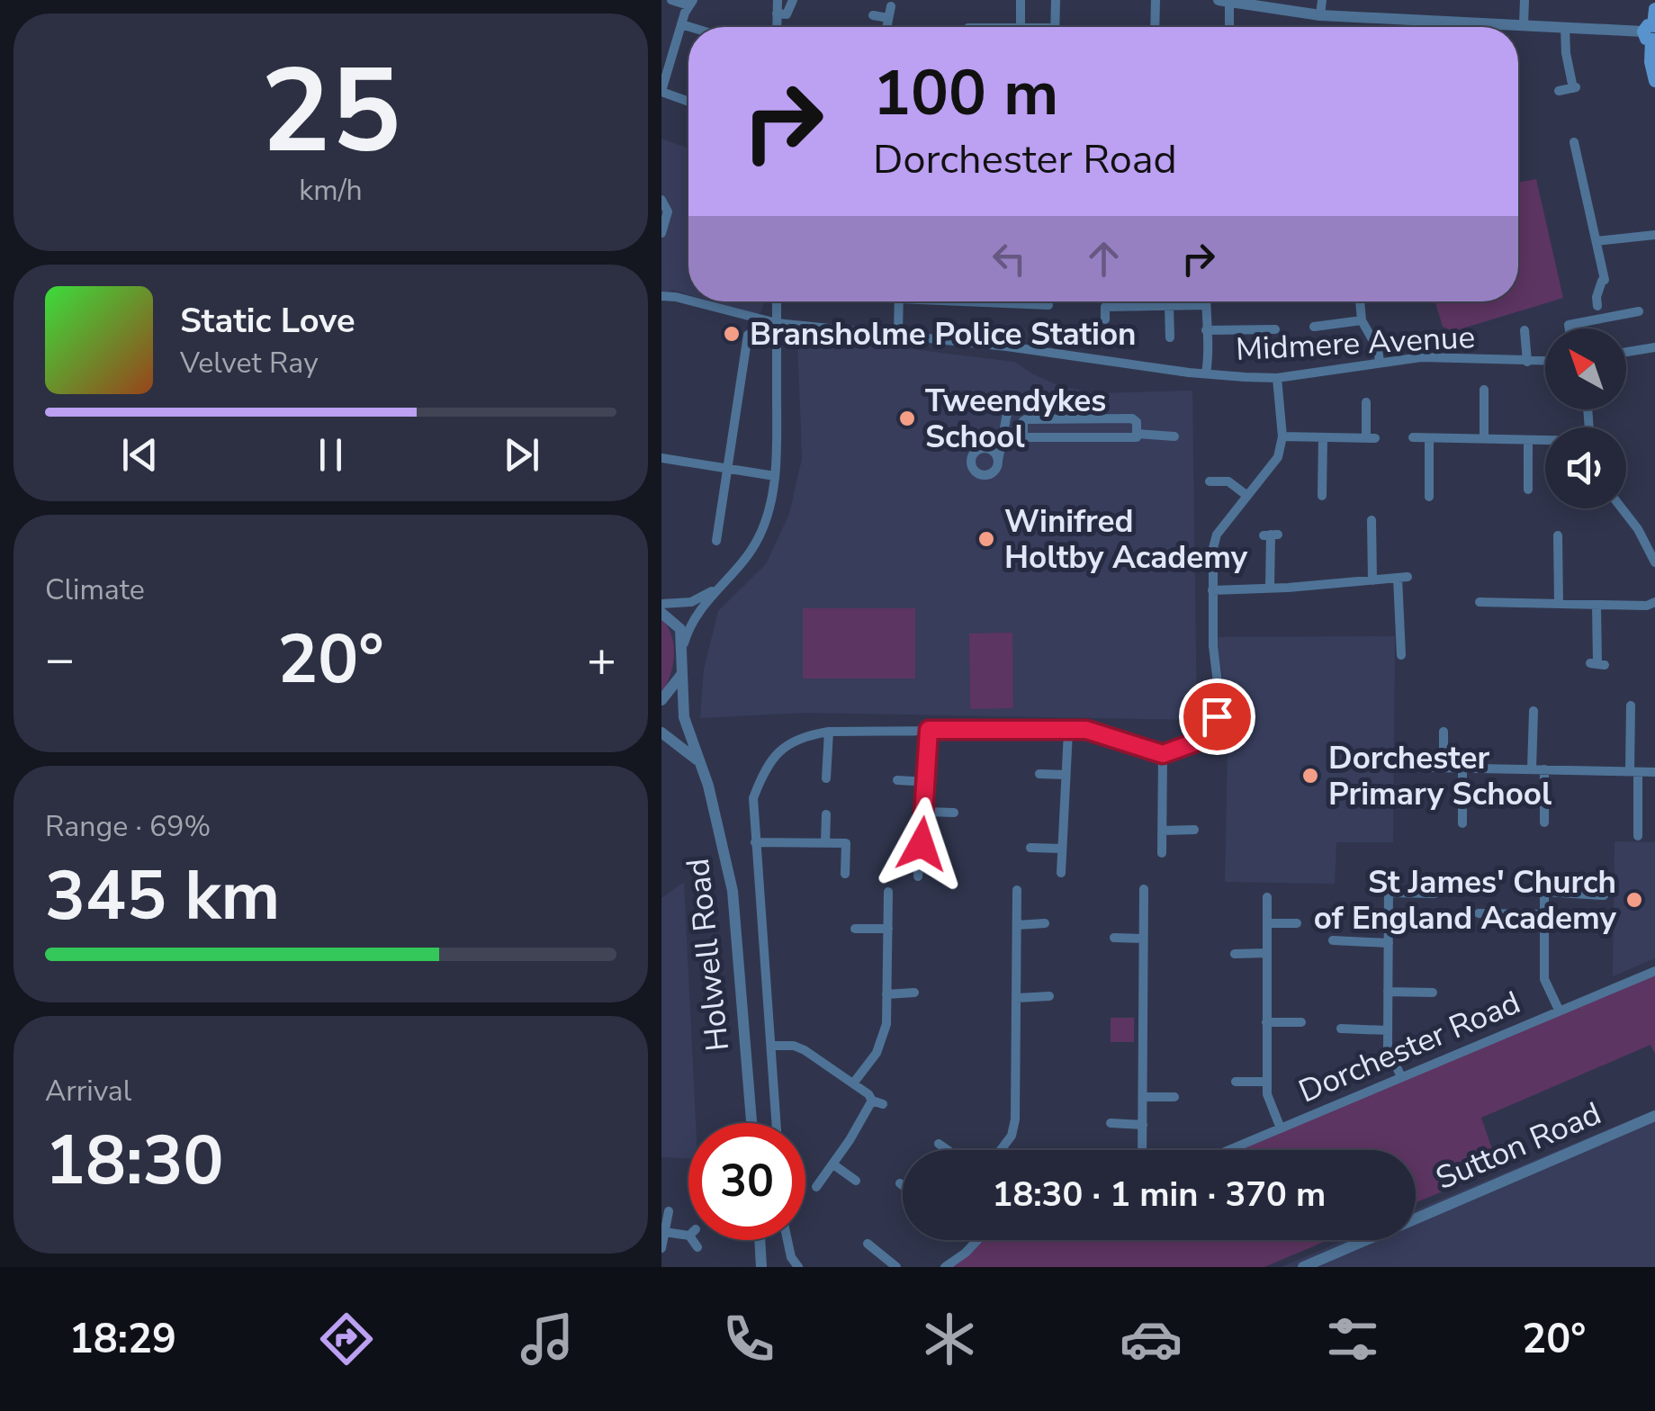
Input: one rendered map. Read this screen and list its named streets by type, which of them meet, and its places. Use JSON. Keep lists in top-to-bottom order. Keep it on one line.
{"streets":{"street":["Midmere Avenue","Holwell Road","Dorchester Road","Sutton Road"]},"places":["Bransholme Police Station","Tweendykes School","Winifred Holtby Academy","Dorchester Primary School","St James' Church of England Academy"],"north":"top left","page":{"tile":[["25","km/h"],"Climate",["Range · 69%","345 km"],["Arrival","18:30"]],"turn":["100 m","Dorchester Road"],"song":["Static Love","Velvet Ray"],"heat":["−","20°","+"],"limit":"30","trip":"18:30 · 1 min · 370 m","tabs":["18:29","20°"]}}
